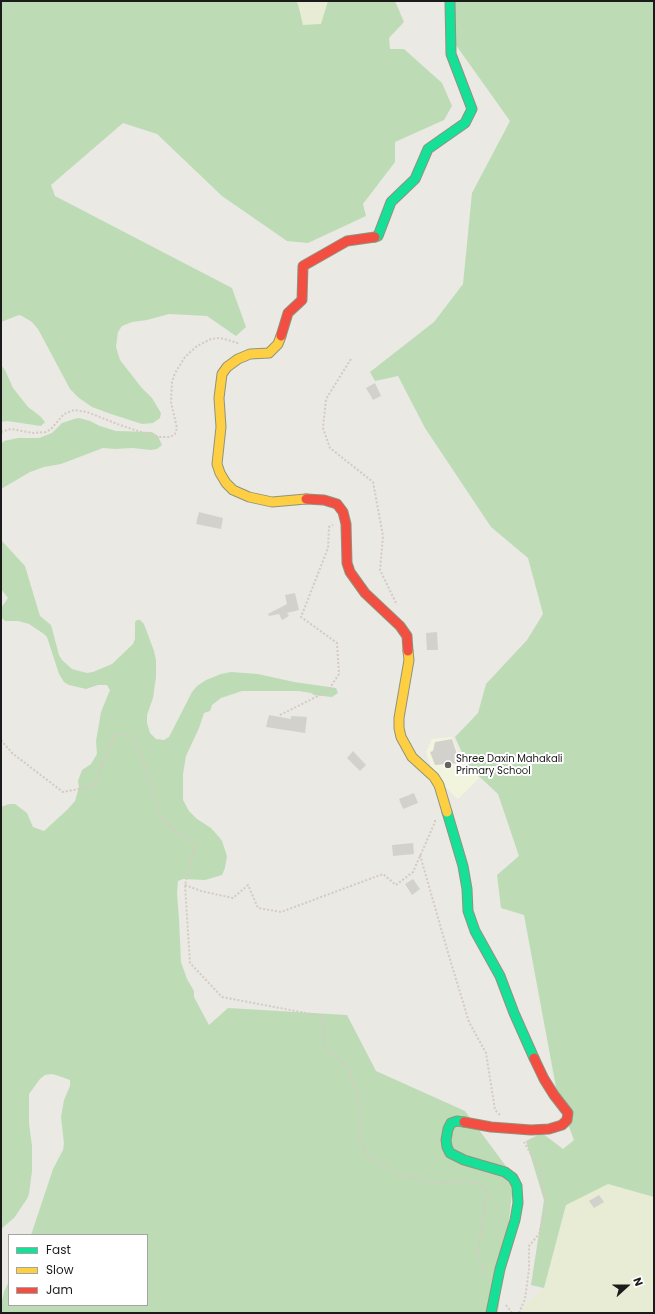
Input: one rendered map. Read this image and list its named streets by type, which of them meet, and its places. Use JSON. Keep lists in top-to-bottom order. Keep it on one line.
{"places":["Shree Daxin Mahakali Primary School"],"legend":["Fast","Slow","Jam"],"north":"right"}
